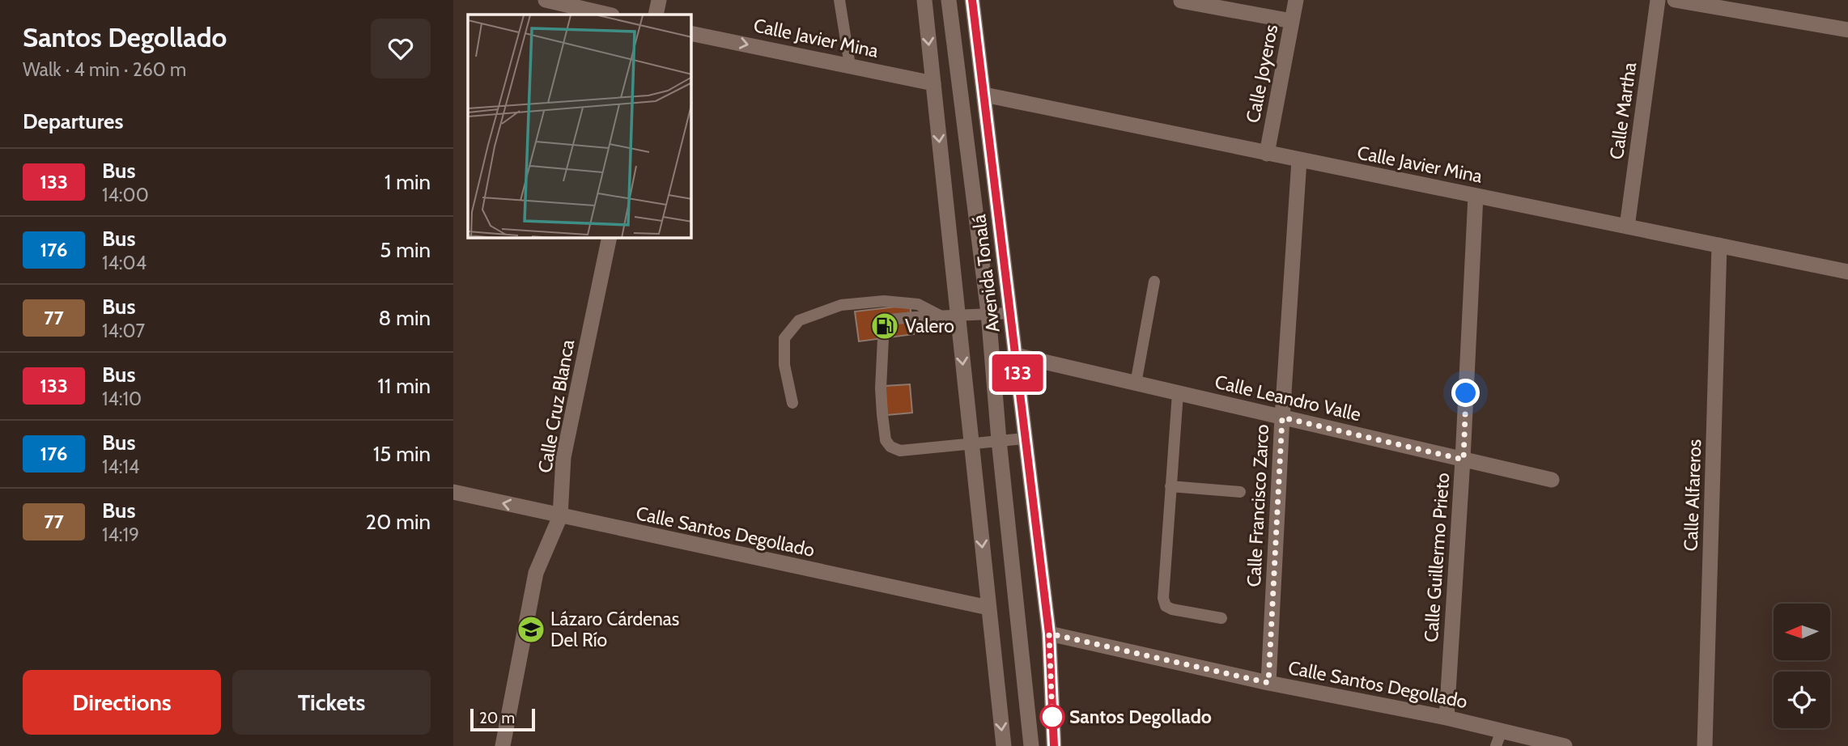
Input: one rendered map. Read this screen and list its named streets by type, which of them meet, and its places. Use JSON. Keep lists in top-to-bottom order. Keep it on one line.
{"streets":{"street":["Calle Javier Mina","Calle Joyeros","Calle Martha","Avenida Tonalá","Calle Leandro Valle","Calle Cruz Blanca","Calle Alfareros","Calle Francisco Zarco","Calle Santos Degollado","Calle Guillermo Prieto"]},"crossings":[["Calle Javier Mina","Calle Joyeros"],["Calle Javier Mina","Calle Martha"],["Calle Javier Mina","Avenida Tonalá"],["Calle Javier Mina","Calle Alfareros"],["Calle Javier Mina","Calle Francisco Zarco"],["Calle Javier Mina","Calle Guillermo Prieto"],["Avenida Tonalá","Calle Leandro Valle"],["Avenida Tonalá","Calle Santos Degollado"],["Calle Leandro Valle","Calle Francisco Zarco"],["Calle Leandro Valle","Calle Guillermo Prieto"],["Calle Cruz Blanca","Calle Santos Degollado"],["Calle Francisco Zarco","Calle Santos Degollado"],["Calle Santos Degollado","Calle Guillermo Prieto"]],"places":{"fuel station":["Valero"],"school or university":["Lázaro Cárdenas Del Río"],"other":["Santos Degollado"]},"lines":["bus line 133"],"scale_bar":"20 m","north":"left","page":{"heading":[["Santos Degollado","Walk · 4 min · 260 m"],"Departures"],"on_map":"133","list":[{"mark":"133","name":"Bus","note":"14:00","value":"1 min"},{"mark":"176","name":"Bus","note":"14:04","value":"5 min"},{"mark":"77","name":"Bus","note":"14:07","value":"8 min"},{"mark":"133","name":"Bus","note":"14:10","value":"11 min"},{"mark":"176","name":"Bus","note":"14:14","value":"15 min"},{"mark":"77","name":"Bus","note":"14:19","value":"20 min"}],"buttons":["Directions","Tickets"],"scale":"20 m"}}
